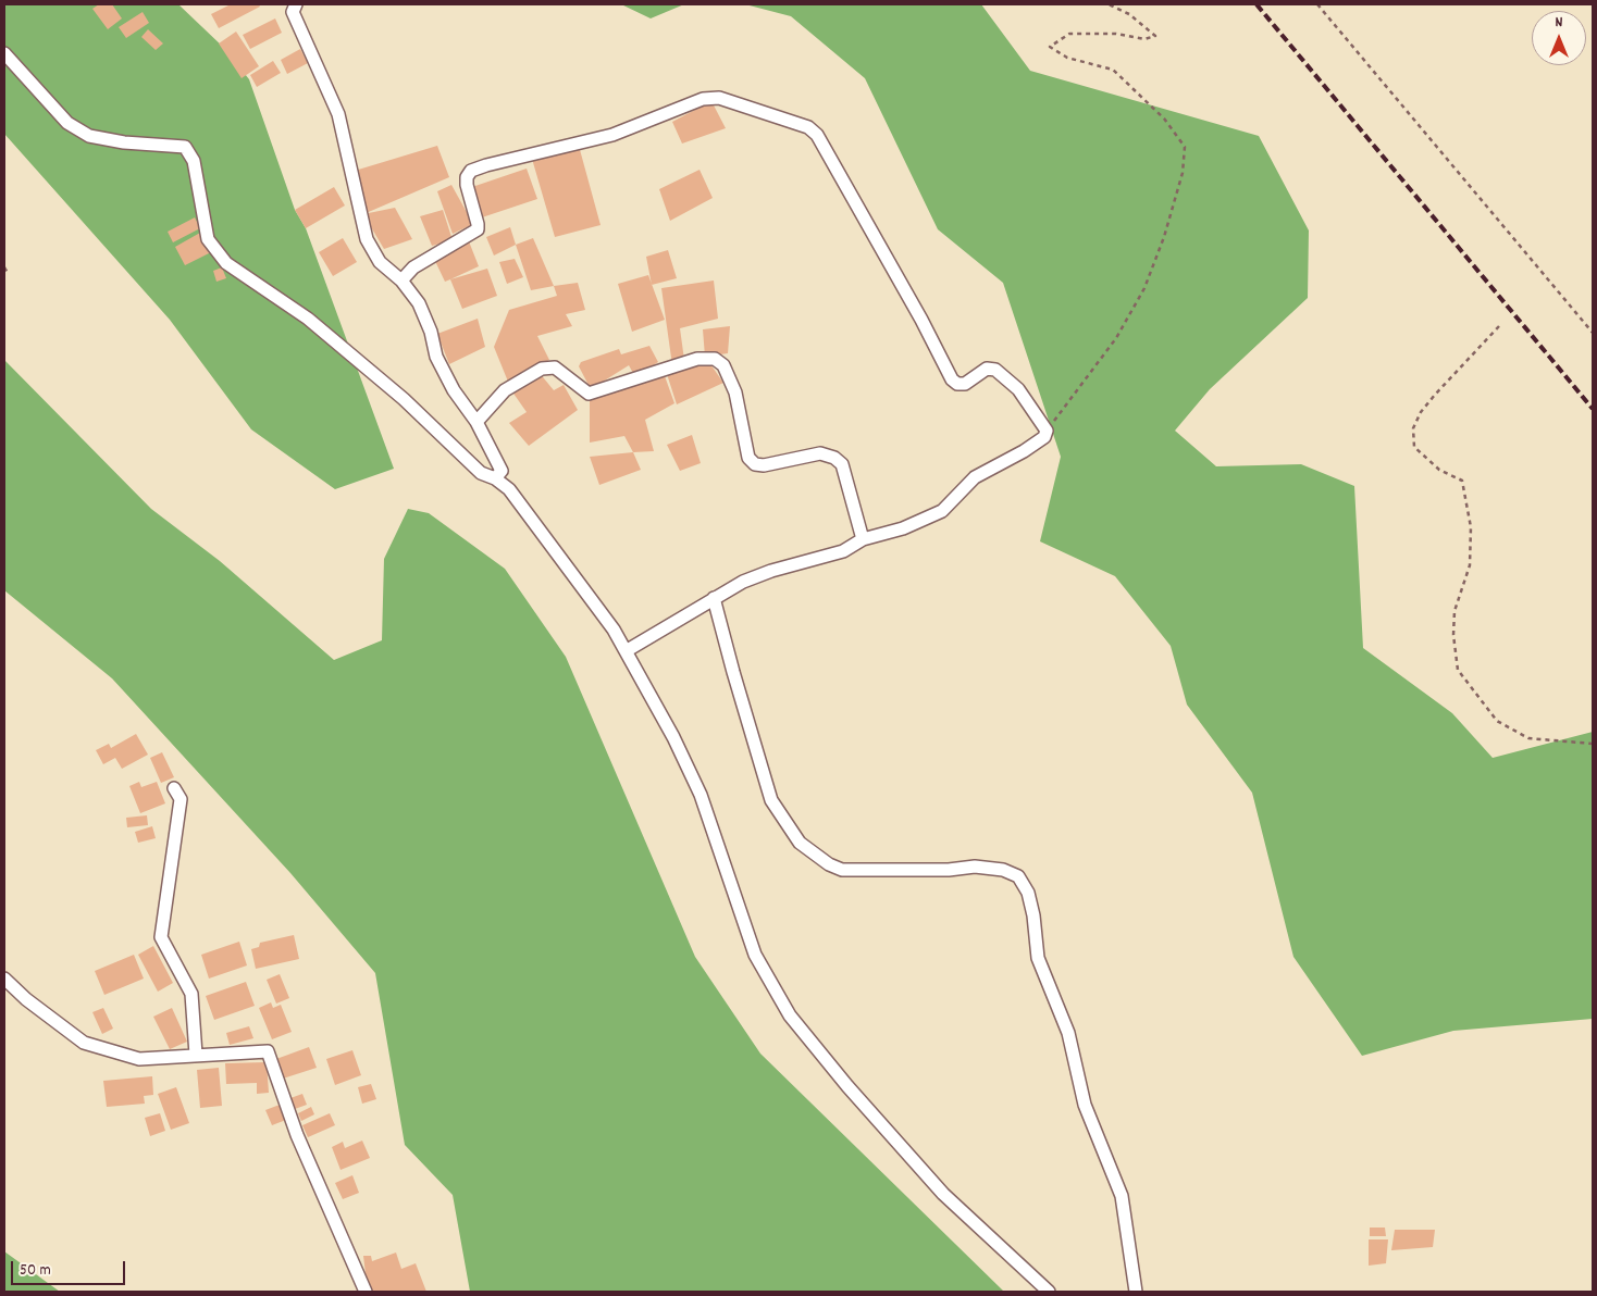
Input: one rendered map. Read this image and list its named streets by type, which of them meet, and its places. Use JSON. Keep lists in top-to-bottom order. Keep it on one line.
{"scale_bar":"50 m","north":"top"}
